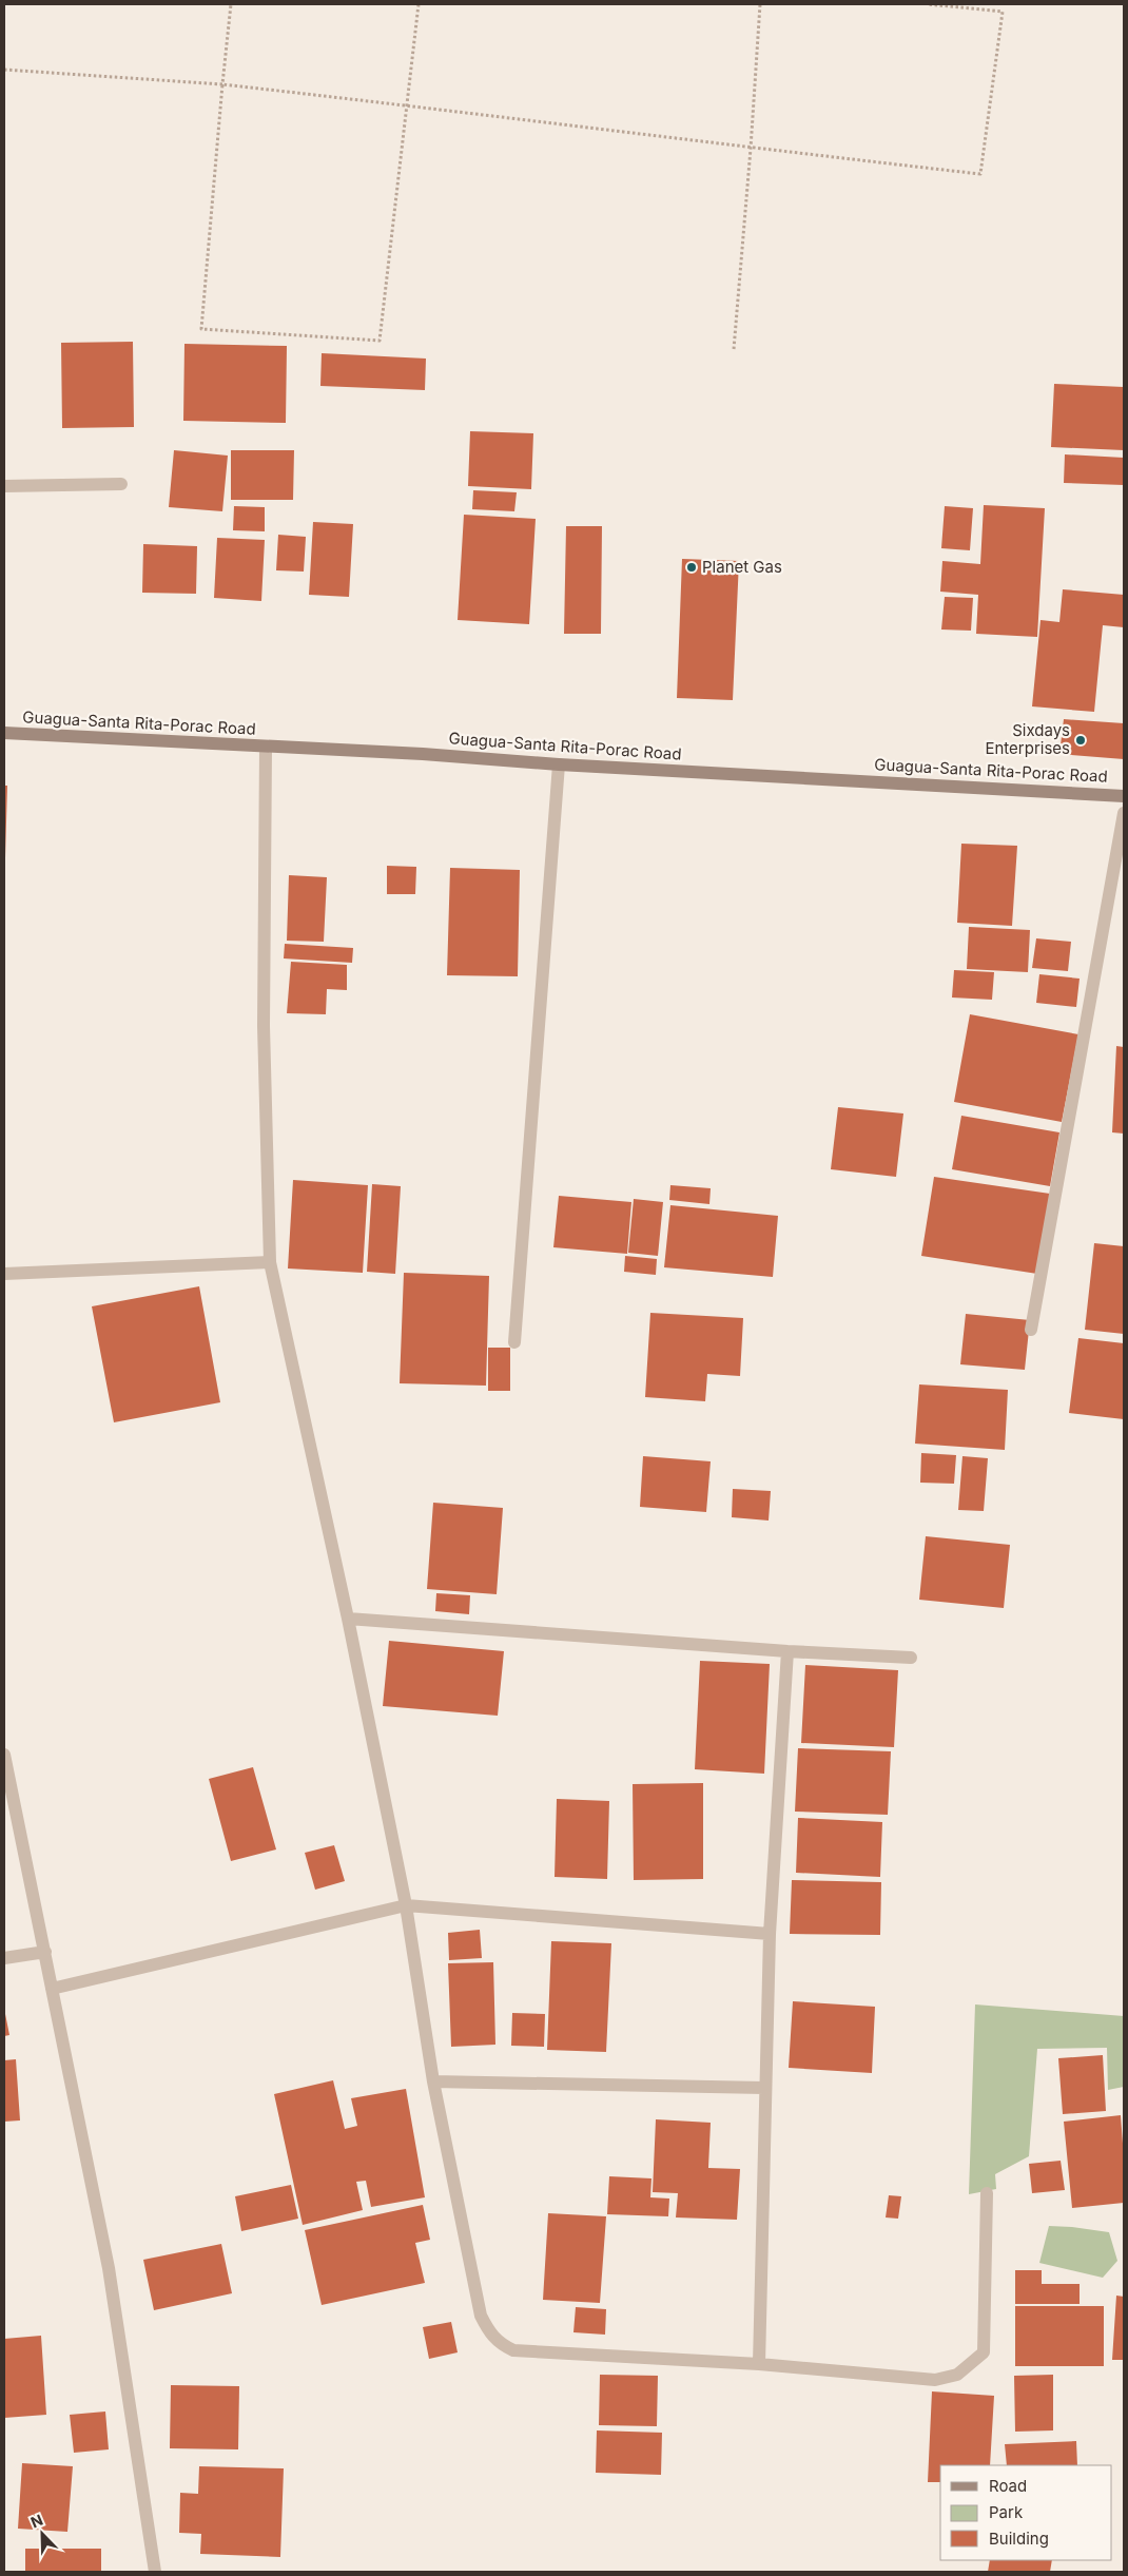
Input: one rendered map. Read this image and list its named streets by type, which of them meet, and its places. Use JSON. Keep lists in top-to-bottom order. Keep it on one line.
{"streets":{"main road":["Guagua-Santa Rita-Porac Road"]},"places":["Planet Gas","Sixdays Enterprises"],"legend":["Road","Park","Building"],"north":"top left"}
